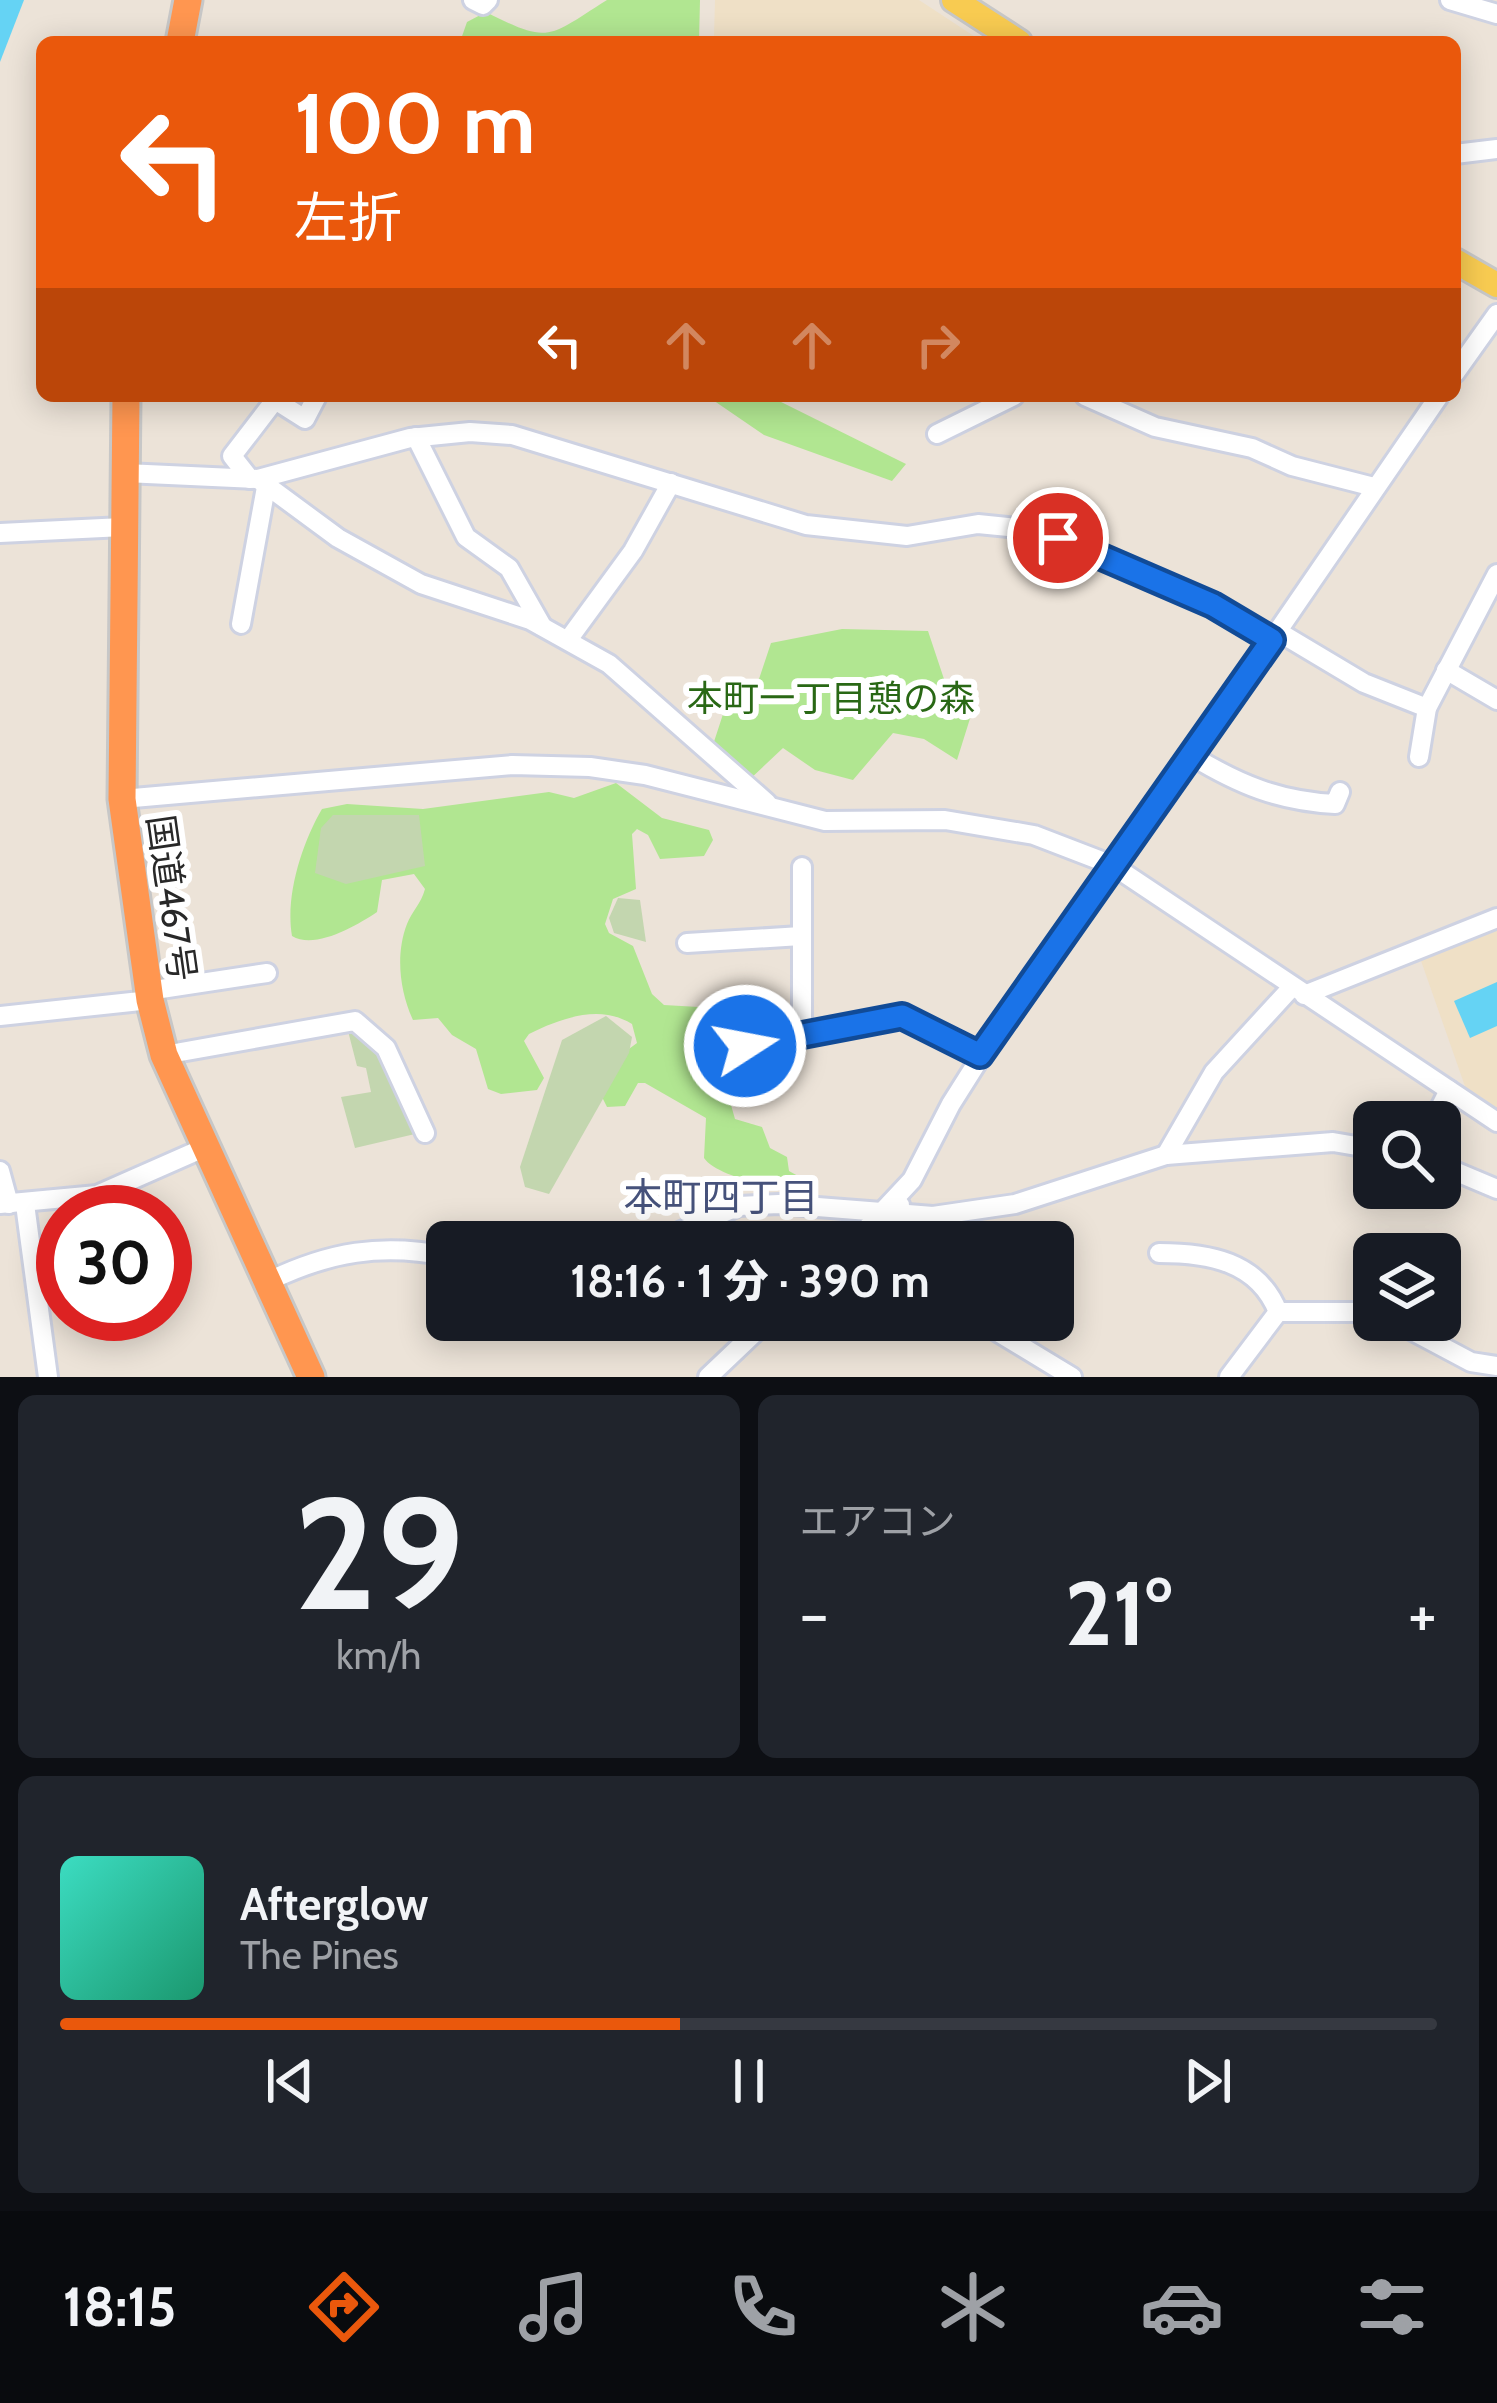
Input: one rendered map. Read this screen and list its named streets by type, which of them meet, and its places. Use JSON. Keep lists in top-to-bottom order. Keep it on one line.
{"streets":{"highway":["国道467号"]},"districts":["本町四丁目"],"parks":["本町一丁目憩の森"],"page":{"turn":["100 m","左折"],"limit":"30","trip":"18:16 · 1 分 · 390 m","tile":[["29","km/h"],"エアコン"],"heat":["−","21°","+"],"song":["Afterglow","The Pines"],"tabs":"18:15"}}
